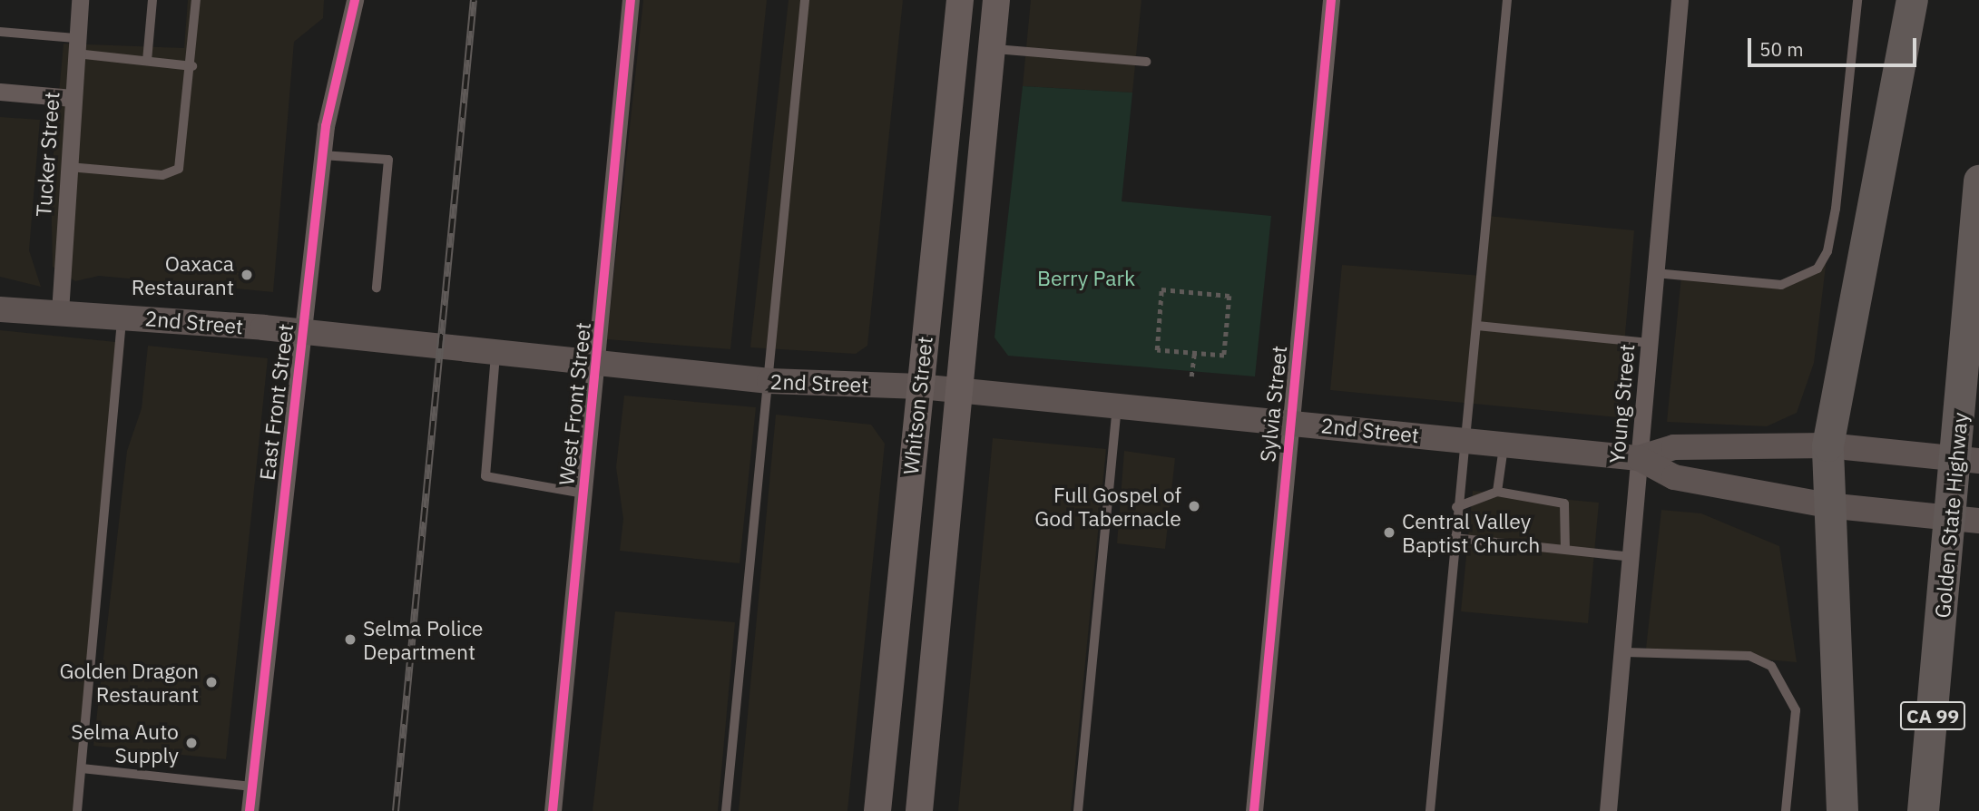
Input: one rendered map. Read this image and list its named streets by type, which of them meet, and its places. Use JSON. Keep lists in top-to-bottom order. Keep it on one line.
{"streets":{"highway":["Golden State Highway","CA 99"],"main road":["2nd Street","Whitson Street"],"street":["Tucker Street","East Front Street","West Front Street","Sylvia Street","Young Street"]},"crossings":[["Tucker Street","2nd Street"],["2nd Street","East Front Street"],["2nd Street","West Front Street"],["2nd Street","Sylvia Street"],["2nd Street","Young Street"],["2nd Street","Whitson Street"]],"parks":["Berry Park"],"places":["Oaxaca Restaurant","Full Gospel of God Tabernacle","Central Valley Baptist Church","Selma Police Department","Golden Dragon Restaurant","Selma Auto Supply"],"scale_bar":"50 m"}
